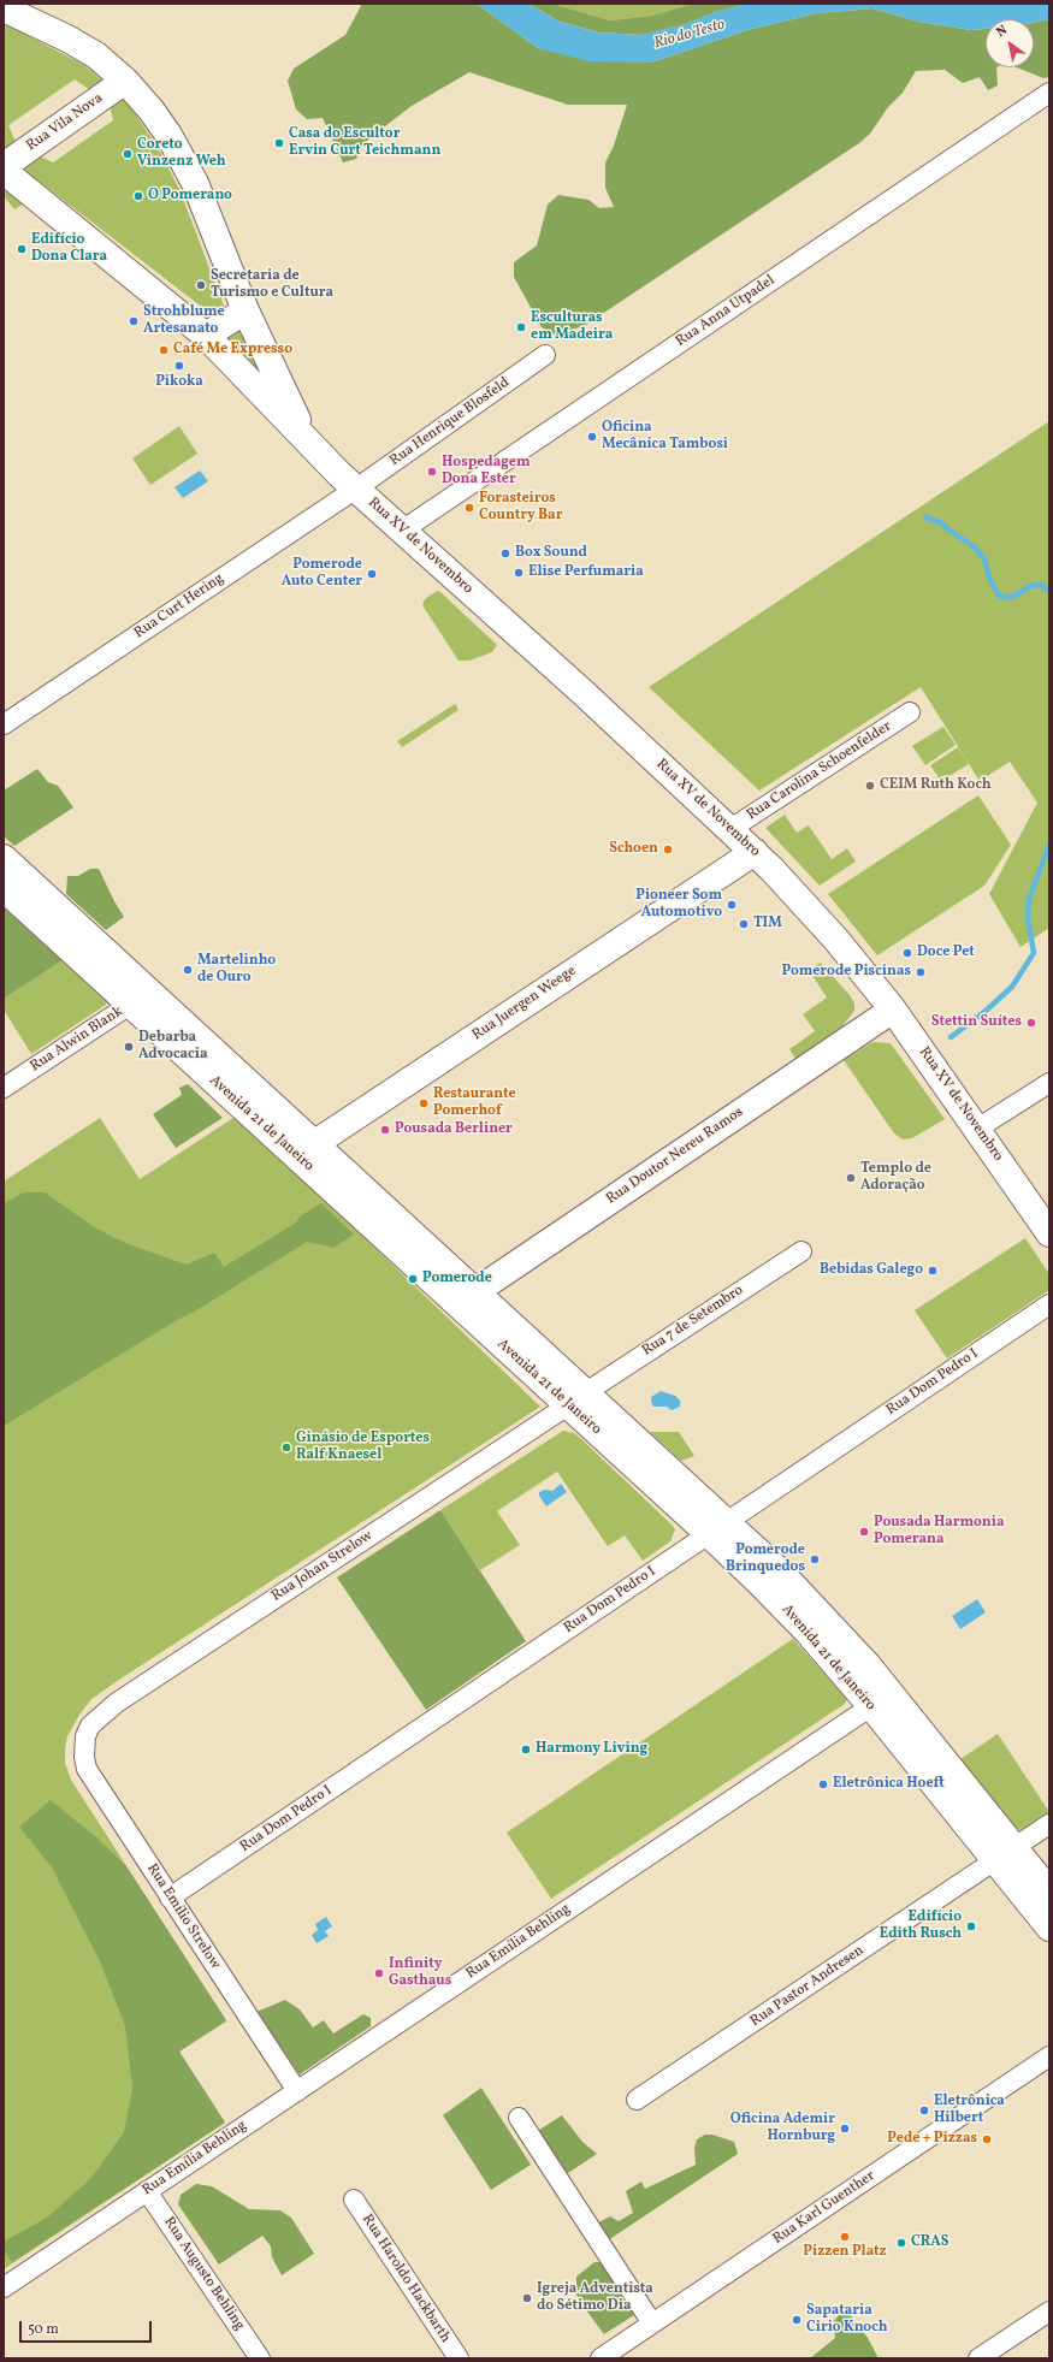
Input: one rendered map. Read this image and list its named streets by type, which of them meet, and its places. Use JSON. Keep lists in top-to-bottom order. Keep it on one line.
{"streets":{"main road":["Rua Vila Nova","Rua XV de Novembro","Rua Juergen Weege","Avenida 21 de Janeiro","Rua Doutor Nereu Ramos"],"street":["Rua Anna Utpadel","Rua Henrique Blosfeld","Rua Curt Hering","Rua Carolina Schoenfelder","Rua Alwin Blank","Rua 7 de Setembro","Rua Dom Pedro I","Rua Johan Strelow","Rua Emílio Strelow","Rua Emília Behling","Rua Pastor Andresen","Rua Karl Guenther","Rua Augusto Behling","Rua Haroldo Hackbarth"]},"crossings":[["Rua Vila Nova","Rua XV de Novembro"],["Rua Anna Utpadel","Rua XV de Novembro"],["Rua Henrique Blosfeld","Rua XV de Novembro"],["Rua Henrique Blosfeld","Rua Curt Hering"],["Rua XV de Novembro","Rua Curt Hering"],["Rua XV de Novembro","Rua Carolina Schoenfelder"],["Rua XV de Novembro","Rua Juergen Weege"],["Rua XV de Novembro","Rua Doutor Nereu Ramos"],["Rua Juergen Weege","Avenida 21 de Janeiro"],["Rua Alwin Blank","Avenida 21 de Janeiro"],["Avenida 21 de Janeiro","Rua Doutor Nereu Ramos"],["Avenida 21 de Janeiro","Rua 7 de Setembro"],["Avenida 21 de Janeiro","Rua Dom Pedro I"],["Avenida 21 de Janeiro","Rua Johan Strelow"],["Avenida 21 de Janeiro","Rua Emília Behling"],["Avenida 21 de Janeiro","Rua Pastor Andresen"],["Rua 7 de Setembro","Rua Johan Strelow"],["Rua Dom Pedro I","Rua Emílio Strelow"],["Rua Johan Strelow","Rua Emílio Strelow"],["Rua Emílio Strelow","Rua Emília Behling"],["Rua Emília Behling","Rua Augusto Behling"]],"water":["Rio do Testo"],"places":["Casa do Escultor Ervin Curt Teichmann","Coreto Vinzenz Weh","O Pomerano","Edifício Dona Clara","Secretaria de Turismo e Cultura","Strohblume Artesanato","Esculturas em Madeira","Café Me Expresso","Pikoka","Oficina Mecânica Tambosi","Hospedagem Dona Ester","Forasteiros Country Bar","Box Sound","Elise Perfumaria","Pomerode Auto Center","CEIM Ruth Koch","Schoen","Pioneer Som Automotivo","TIM","Doce Pet","Martelinho de Ouro","Pomerode Piscinas","Stettin Suítes","Debarba Advocacia","Restaurante Pomerhof","Pousada Berliner","Templo de Adoração","Bebidas Galego","Pomerode","Ginásio de Esportes Ralf Knaesel","Pousada Harmonia Pomerana","Pomerode Brinquedos","Harmony Living","Eletrônica Hoeft","Edifício Edith Rusch","Infinity Gasthaus","Eletrônica Hilbert","Oficina Ademir Hornburg","Pede + Pizzas","Pizzen Platz","CRAS","Igreja Adventista do Sétimo Dia","Sapataria Cirio Knoch"],"scale_bar":"50 m","north":"top left"}
